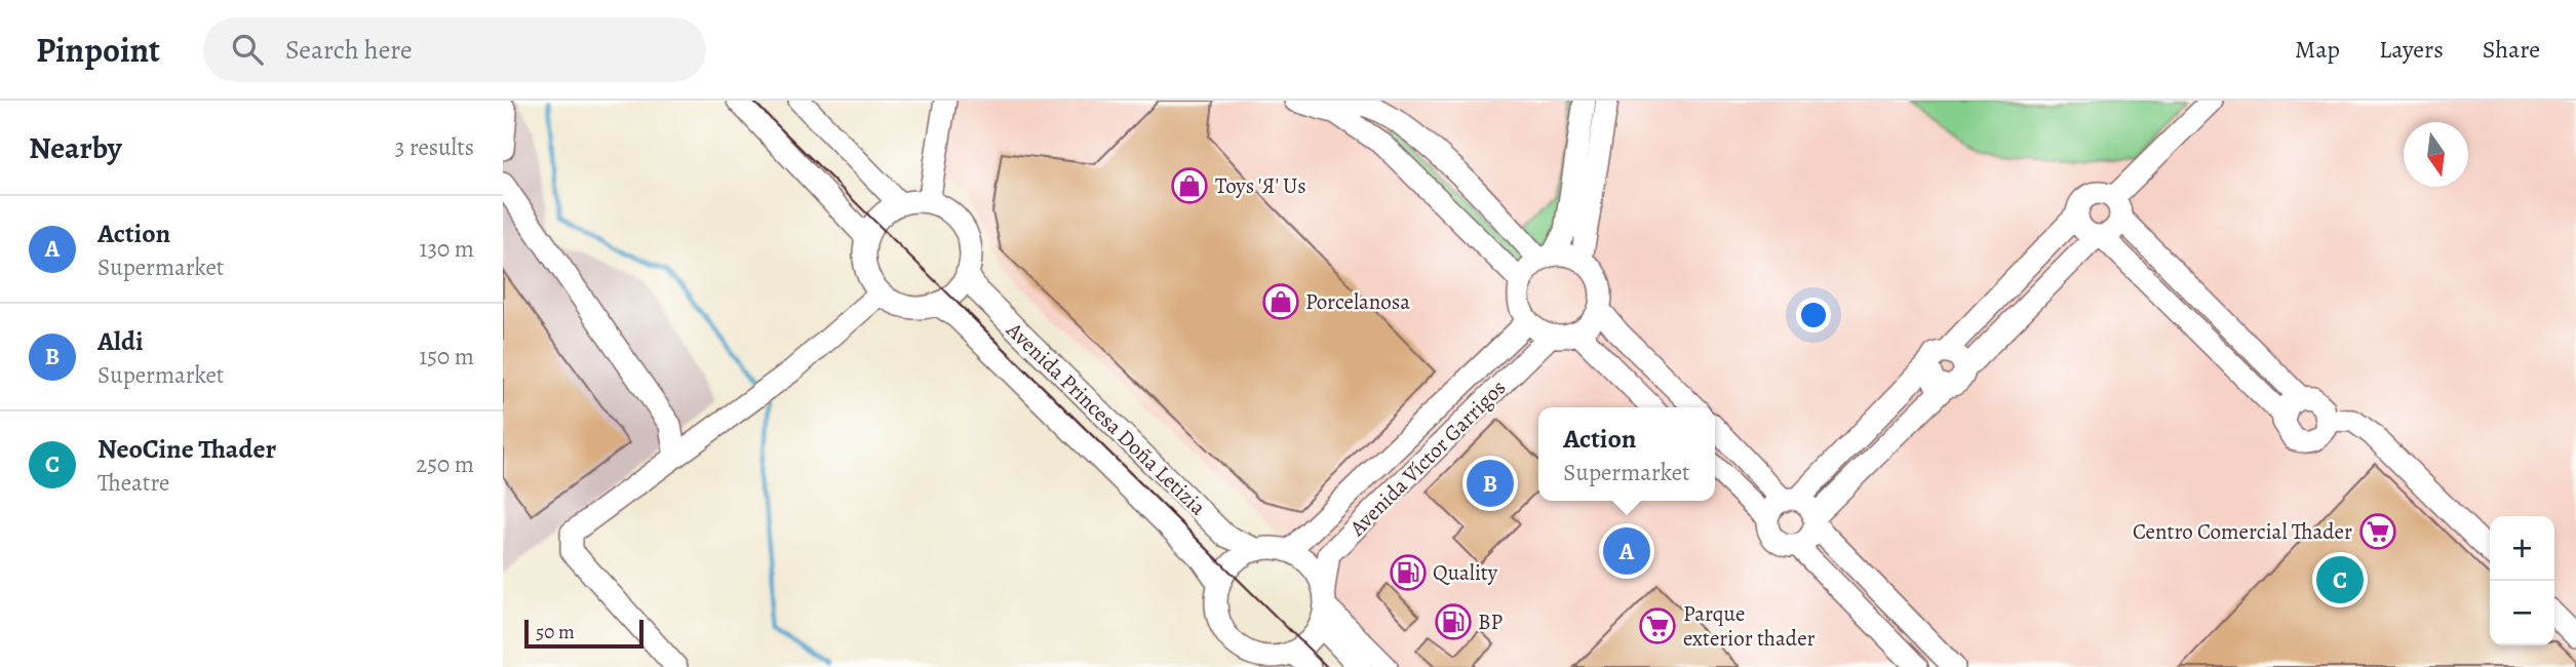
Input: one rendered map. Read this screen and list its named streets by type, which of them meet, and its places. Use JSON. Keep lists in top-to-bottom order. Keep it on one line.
{"streets":{"street":["Avenida Princesa Doña Letizia","Avenida Víctor Garrigos"]},"crossings":[["Avenida Princesa Doña Letizia","Avenida Víctor Garrigos"]],"places":{"shop":["Toys 'Я' Us","Porcelanosa"],"supermarket":["Centro Comercial Thader","Parque exterior thader"],"fuel station":["Quality","BP"]},"scale_bar":"50 m","north":"bottom","page":{"header":"Pinpoint","search":"Search here","nav":["Map","Layers","Share"],"heading":["Nearby","3 results"],"list":[{"mark":"A","name":"Action","note":"Supermarket","value":"130 m"},{"mark":"B","name":"Aldi","note":"Supermarket","value":"150 m"},{"mark":"C","name":"NeoCine Thader","note":"Theatre","value":"250 m"}],"popup":["Action","Supermarket"],"pins":["B","A","C"],"map_buttons":["+","−"],"scale":"50 m"}}
